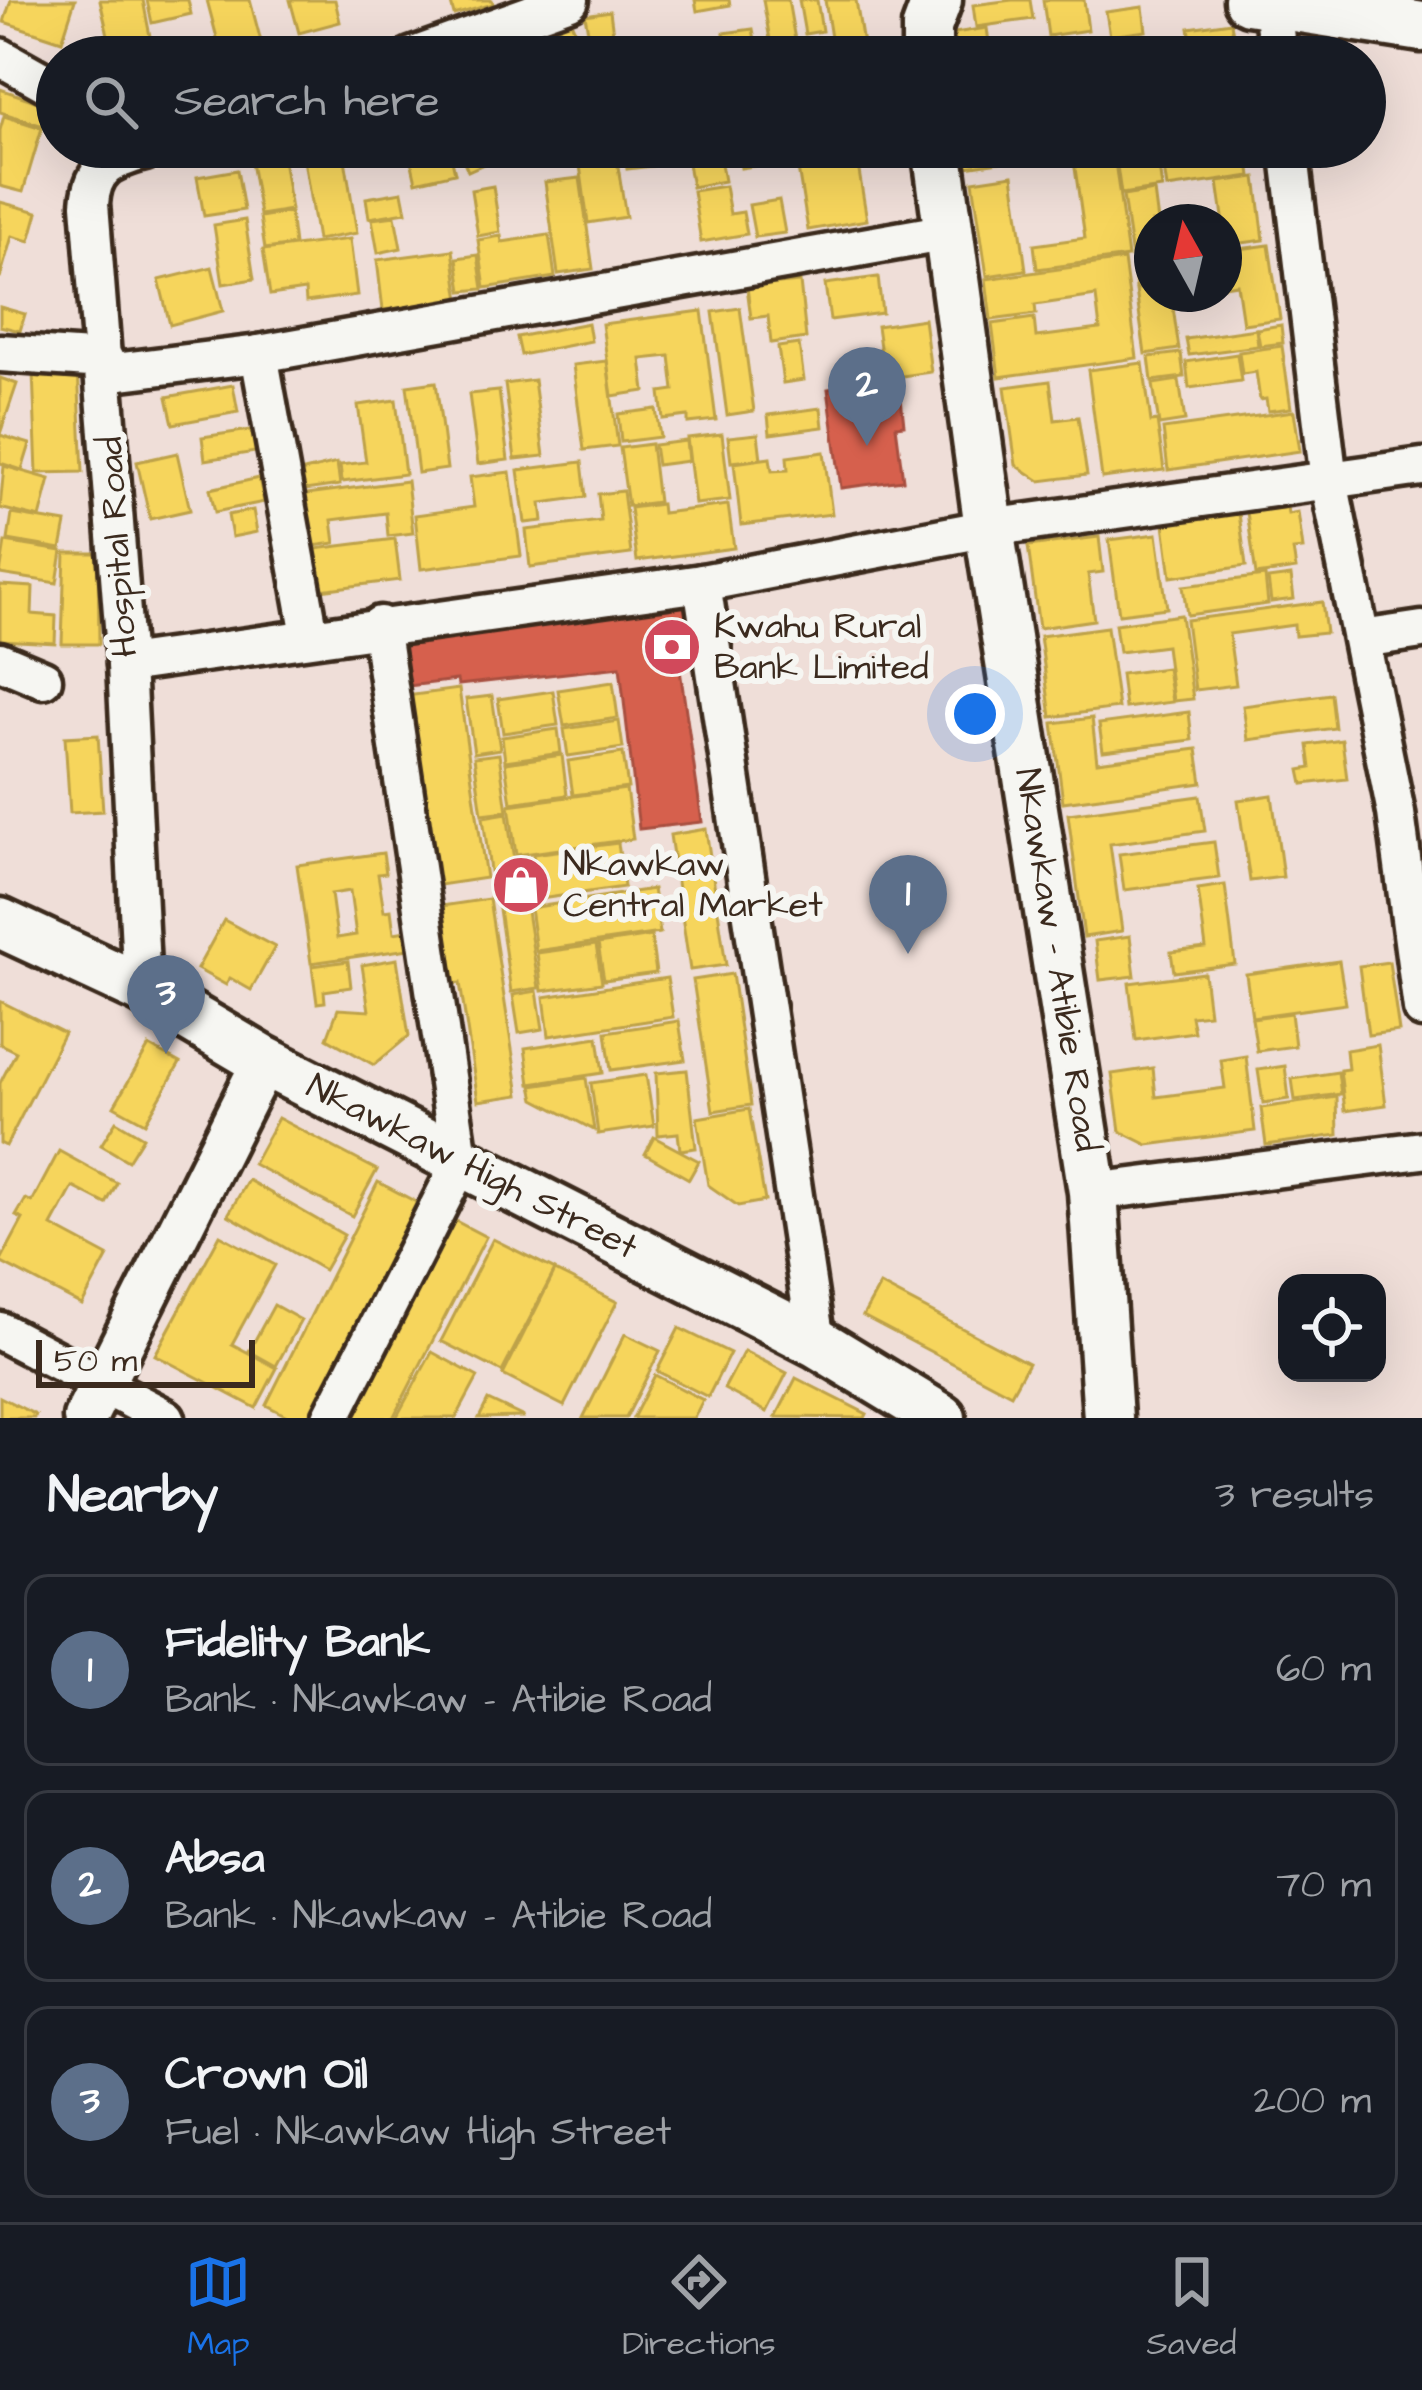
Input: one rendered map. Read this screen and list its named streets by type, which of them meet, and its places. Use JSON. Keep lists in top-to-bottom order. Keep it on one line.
{"streets":{"main road":["Nkawkaw - Atibie Road","Nkawkaw High Street"],"street":["Hospital Road"]},"crossings":[["Hospital Road","Nkawkaw High Street"]],"places":{"bank":["Kwahu Rural Bank Limited"],"shop":["Nkawkaw Central Market"]},"scale_bar":"50 m","north":"top","page":{"search":"Search here","pins":["2","1","3"],"scale":"50 m","heading":["Nearby","3 results"],"list":[{"mark":"1","name":"Fidelity Bank","note":"Bank · Nkawkaw - Atibie Road","value":"60 m"},{"mark":"2","name":"Absa","note":"Bank · Nkawkaw - Atibie Road","value":"70 m"},{"mark":"3","name":"Crown Oil","note":"Fuel · Nkawkaw High Street","value":"200 m"}],"nav":["Map","Directions","Saved"]}}
